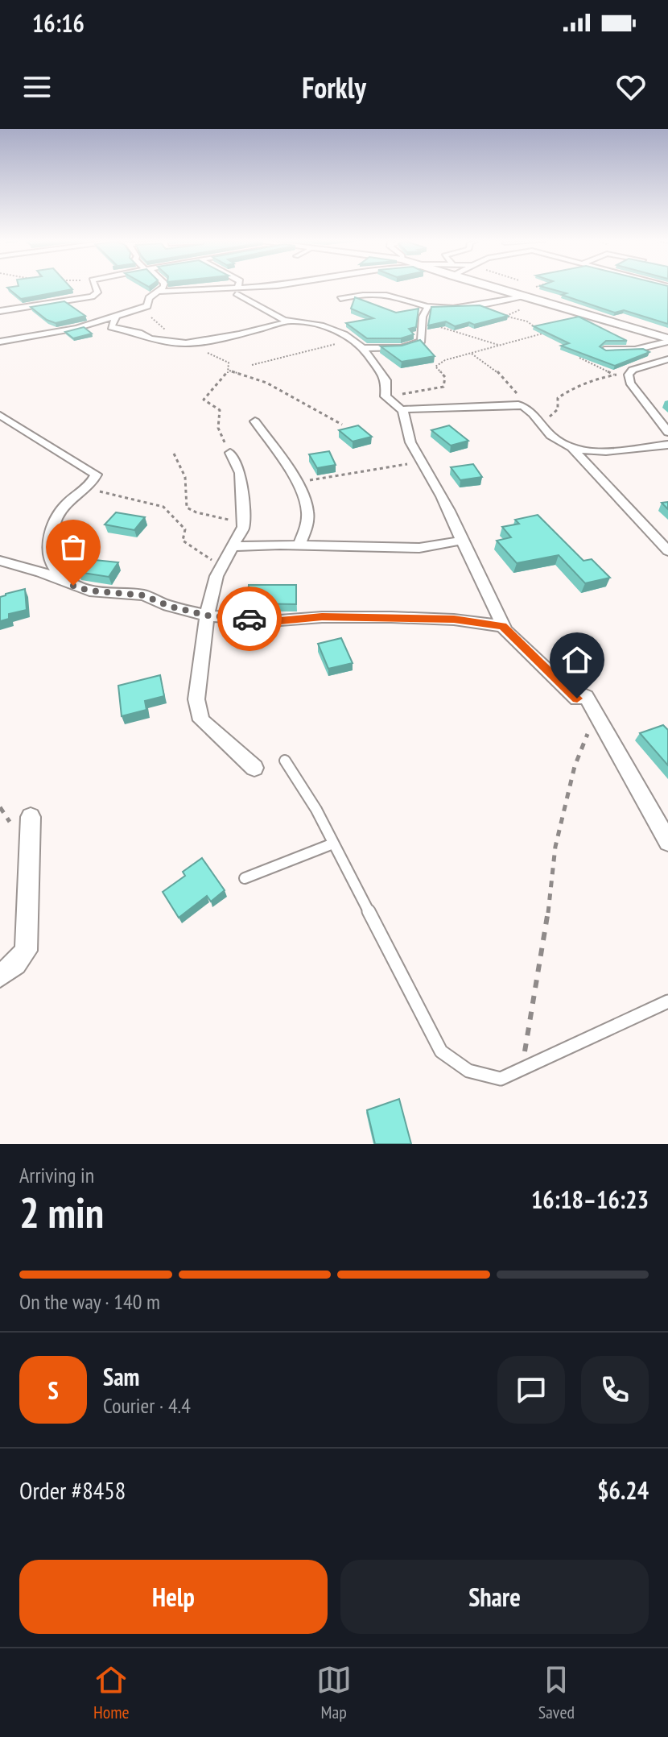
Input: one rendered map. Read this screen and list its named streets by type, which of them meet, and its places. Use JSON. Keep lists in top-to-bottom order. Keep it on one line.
{"page":{"status":"16:16","header":"Forkly","heading":["2 min","Arriving in","16:18–16:23"],"panel":["Sam","Courier · 4.4","Order #8458","$6.24"],"bar":"On the way · 140 m","round":"S","buttons":["Help","Share"],"tabs":["Home","Map","Saved"]}}
